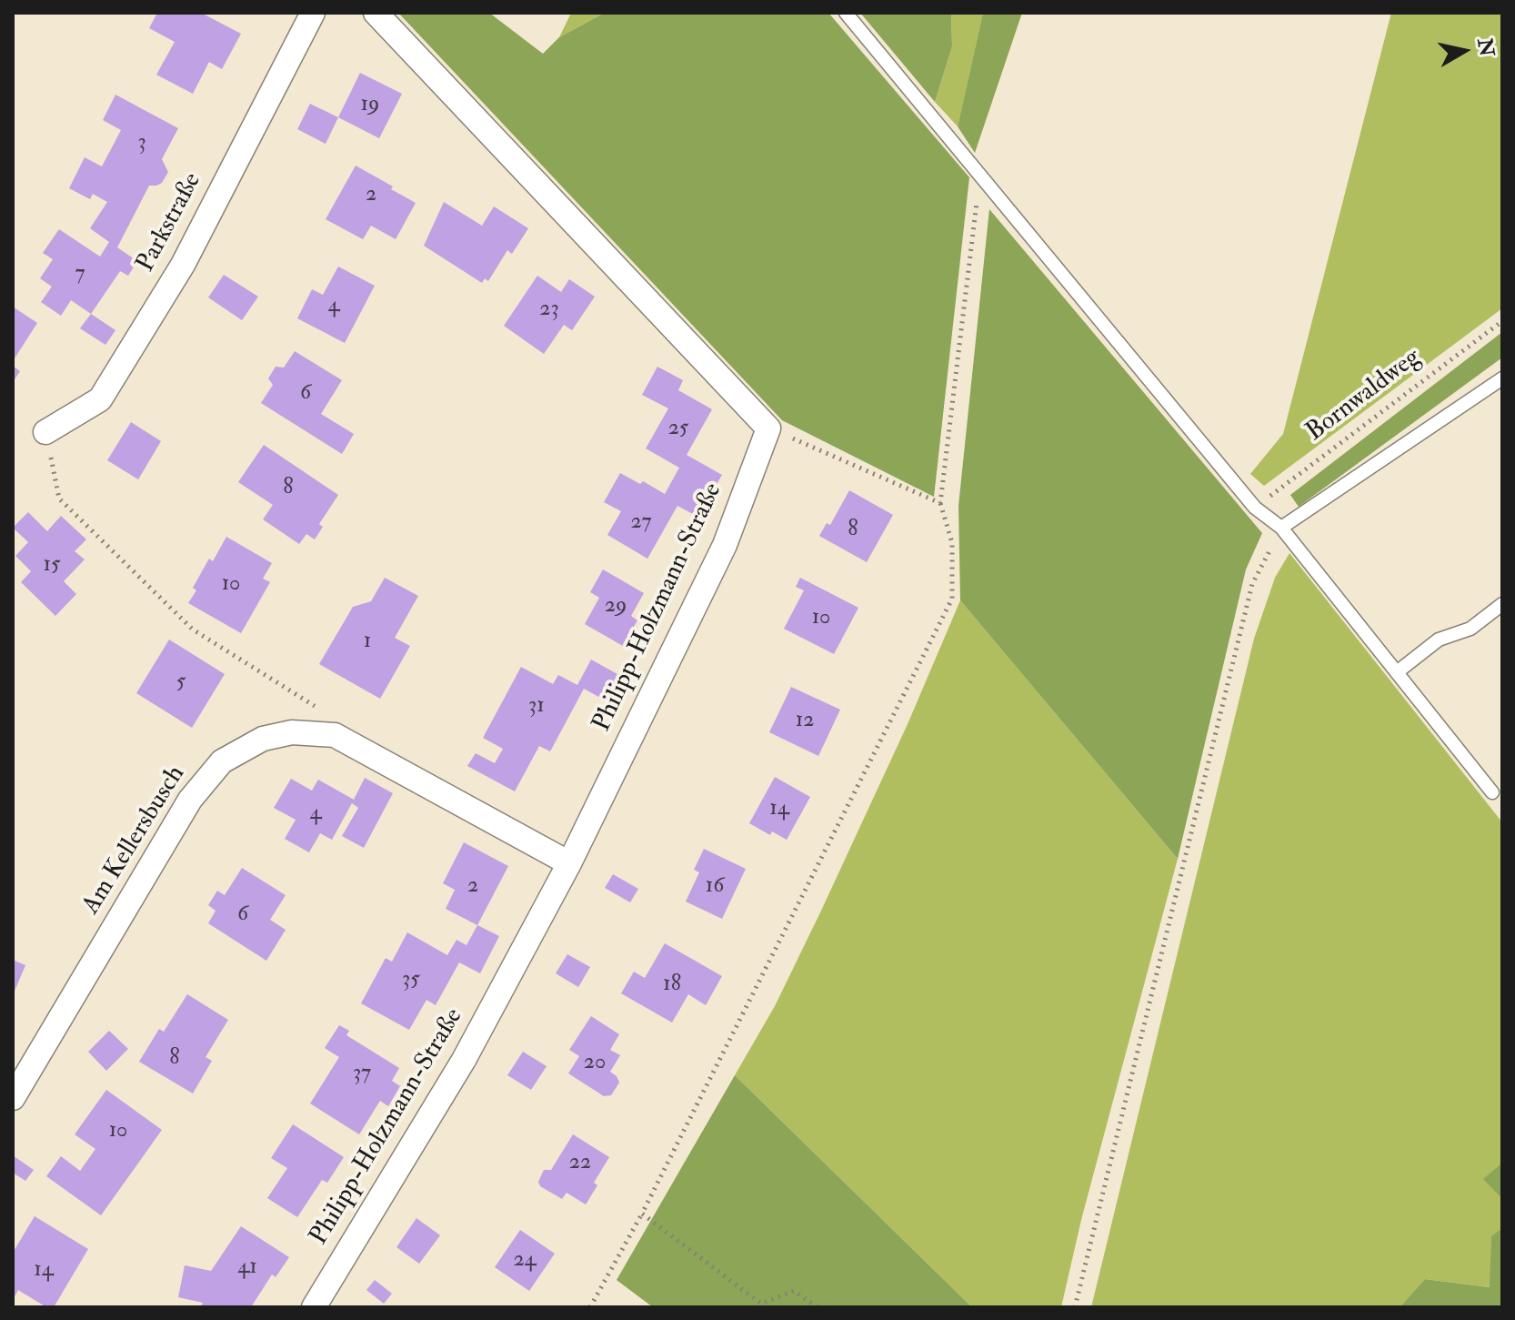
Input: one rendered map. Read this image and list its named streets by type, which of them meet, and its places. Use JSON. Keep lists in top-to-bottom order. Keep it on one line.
{"streets":{"street":["Parkstraße","Philipp-Holzmann-Straße","Am Kellersbusch"],"path":["Bornwaldweg"]},"crossings":[["Philipp-Holzmann-Straße","Am Kellersbusch"]],"house_numbers":["19","3","2","7","4","23","6","25","8","27","8","15","10","29","10","1","5","31","12","14","4","2","16","6","35","18","8","20","37","10","22","24","41","14"],"north":"right"}
